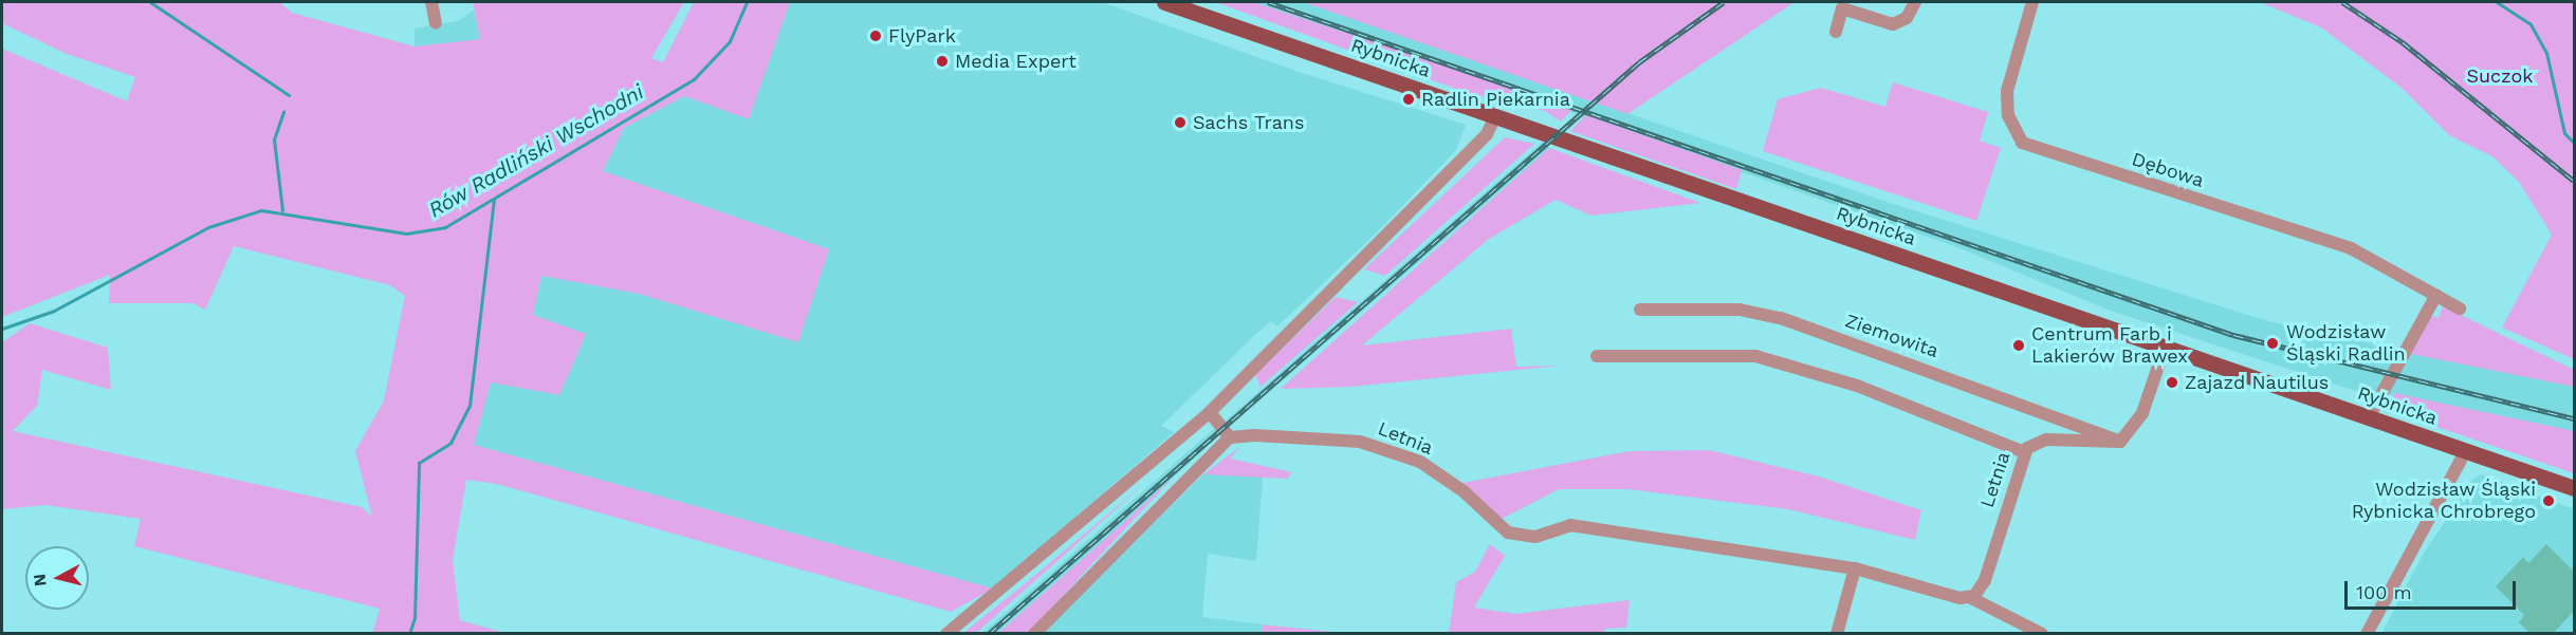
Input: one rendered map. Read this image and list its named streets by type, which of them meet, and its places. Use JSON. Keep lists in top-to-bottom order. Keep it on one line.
{"streets":{"main road":["Rybnicka"],"street":["Dębowa","Ziemowita","Letnia"]},"crossings":[["Ziemowita","Letnia"]],"water":["Rów Radliński Wschodni"],"parks":["Suczok"],"places":["FlyPark","Media Expert","Radlin Piekarnia","Sachs Trans","Wodzisław Śląski Radlin","Centrum Farb i Lakierów Brawex","Zajazd Nautilus","Wodzisław Śląski Rybnicka Chrobrego"],"scale_bar":"100 m","north":"left"}
